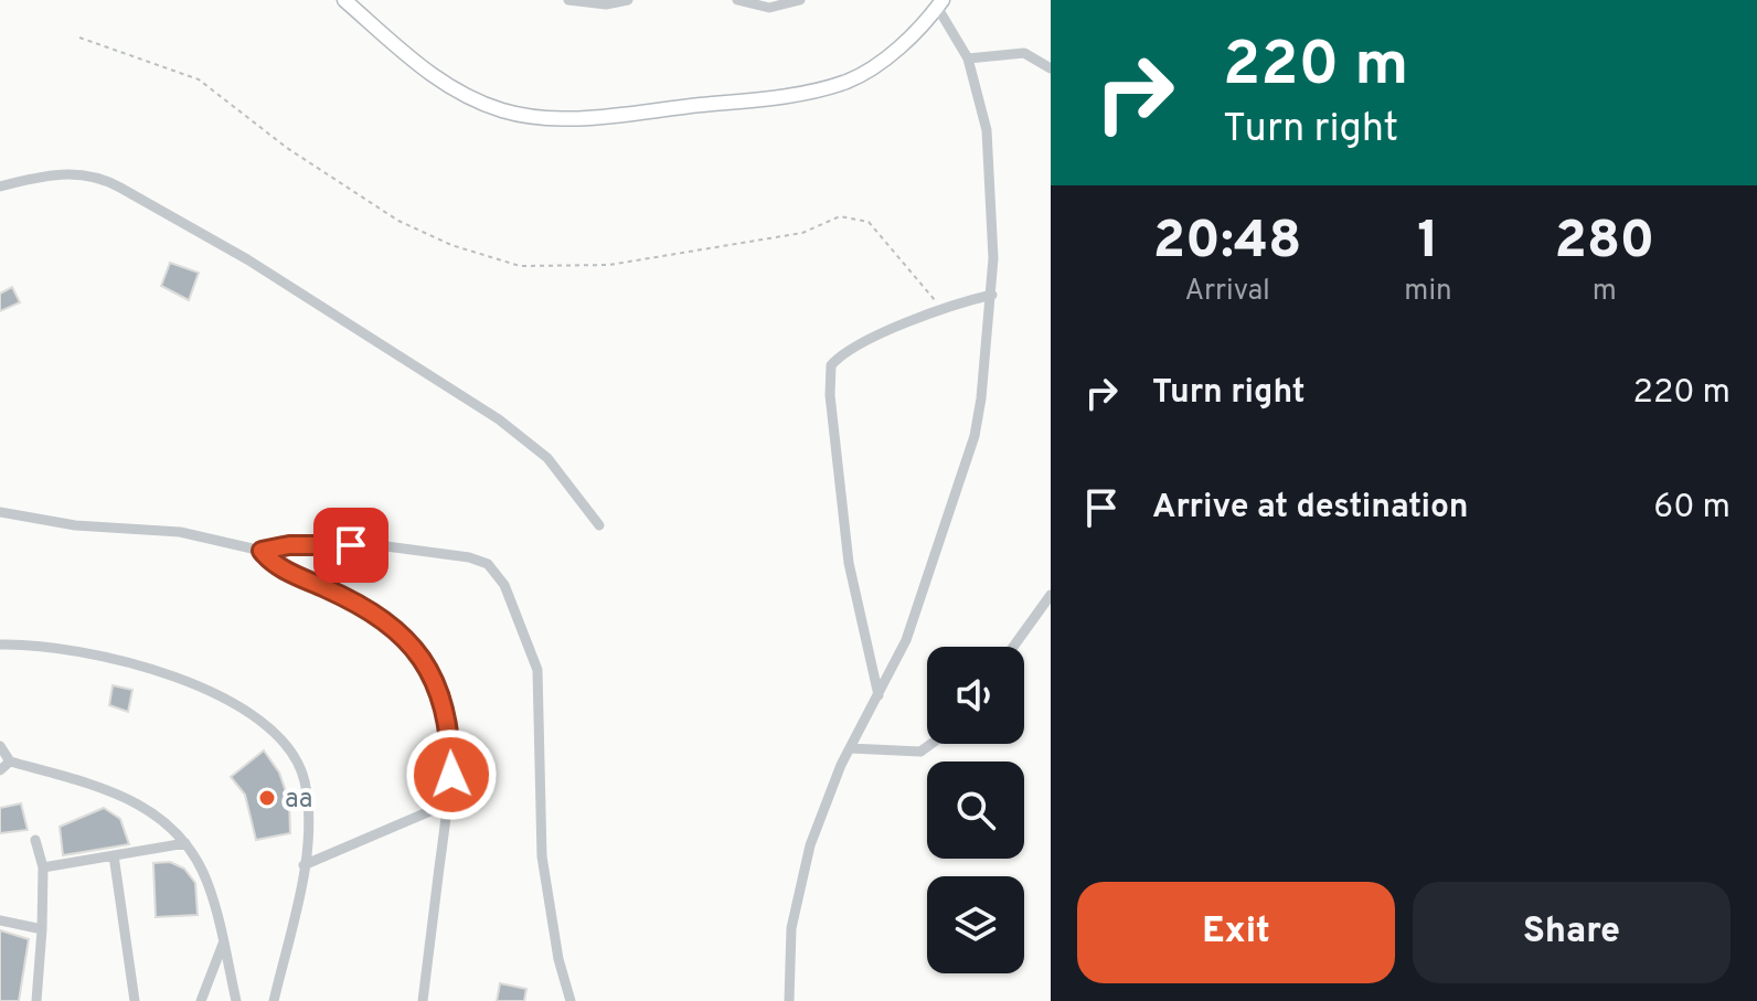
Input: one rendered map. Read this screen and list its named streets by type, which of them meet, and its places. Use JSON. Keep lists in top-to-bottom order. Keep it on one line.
{"places":["aa"],"page":{"turn":["220 m","Turn right"],"eta":["20:48","Arrival","1","min","280","m"],"list":[{"name":"Turn right","value":"220 m"},{"name":"Arrive at destination","value":"60 m"}],"buttons":["Exit","Share"]}}
